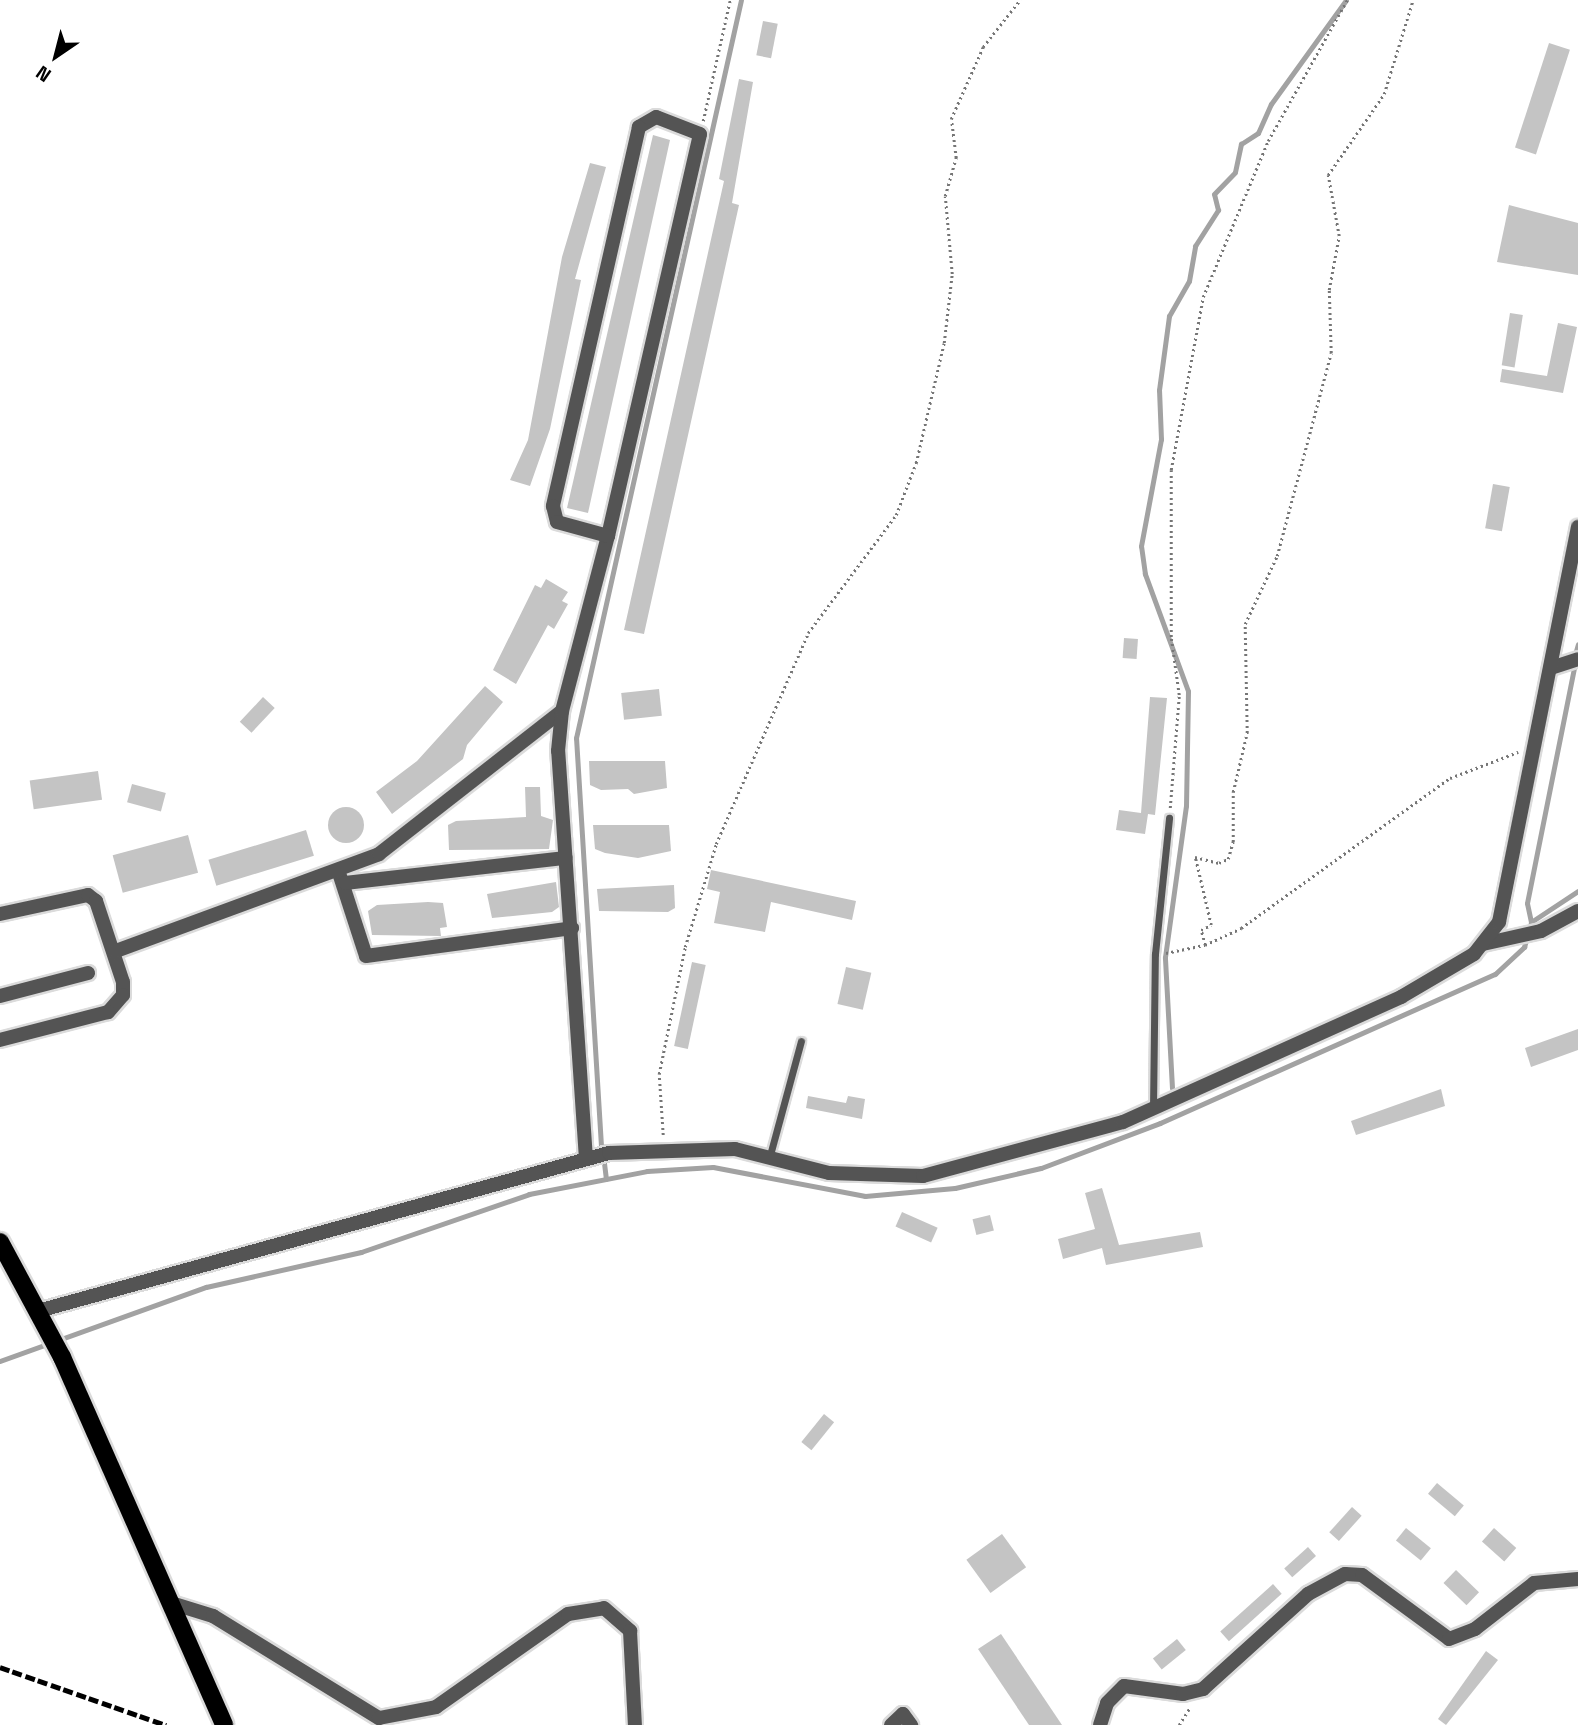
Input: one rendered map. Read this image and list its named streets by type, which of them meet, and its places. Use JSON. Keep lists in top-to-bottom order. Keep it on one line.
{"north":"bottom left"}
